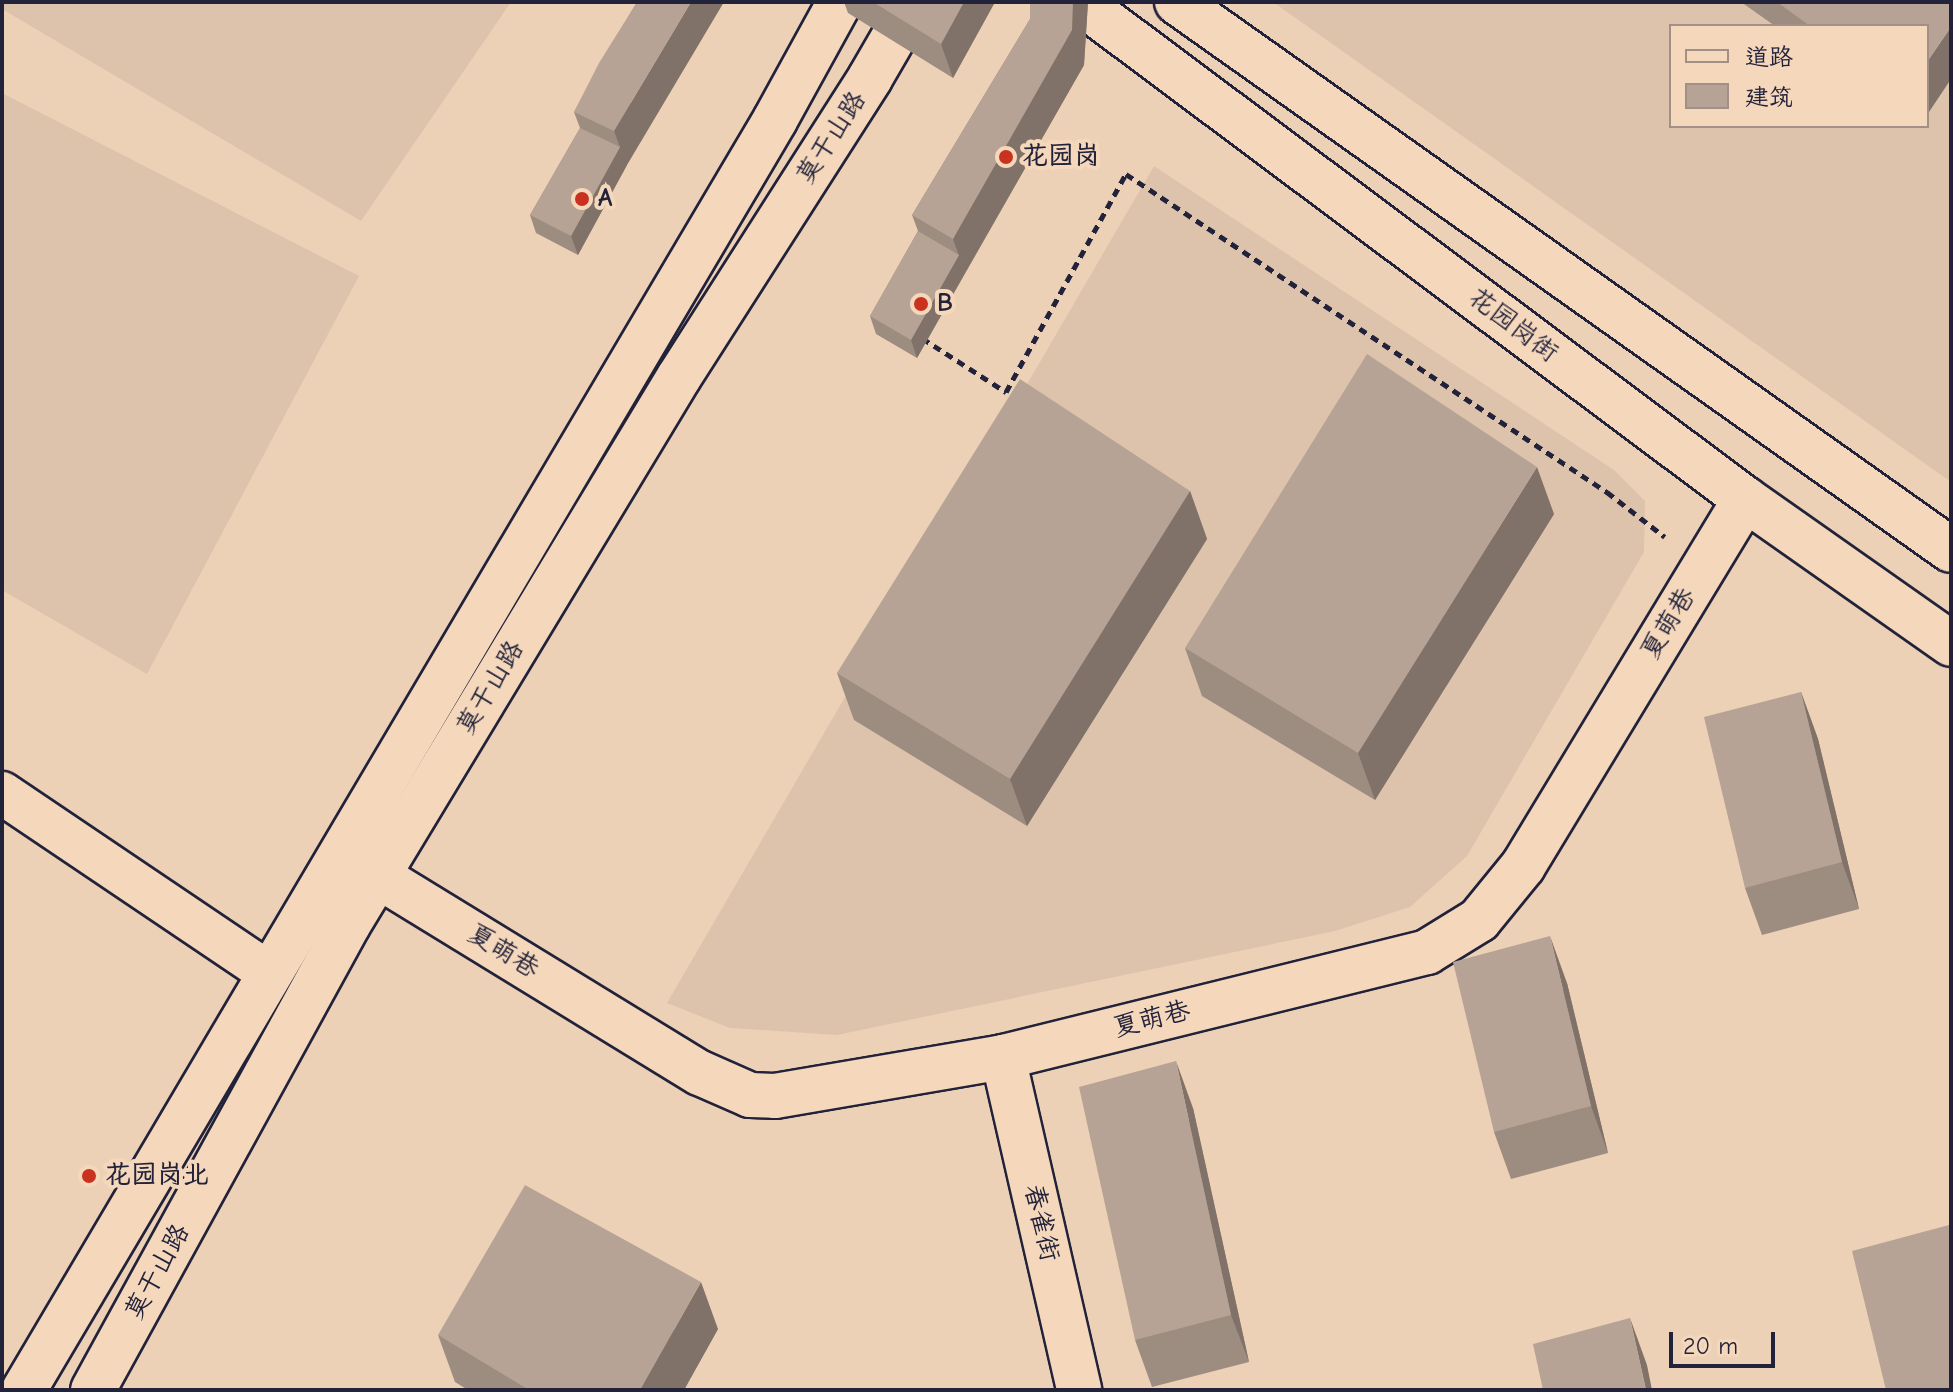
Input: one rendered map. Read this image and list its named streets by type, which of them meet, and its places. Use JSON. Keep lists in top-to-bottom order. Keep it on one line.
{"streets":{"street":["莫干山路","花园岗街","夏萌巷","春雀街"]},"crossings":[["莫干山路","夏萌巷"],["花园岗街","夏萌巷"],["夏萌巷","春雀街"]],"places":["花园岗","A","B","花园岗北"],"legend":["道路","建筑"],"scale_bar":"20 m"}
